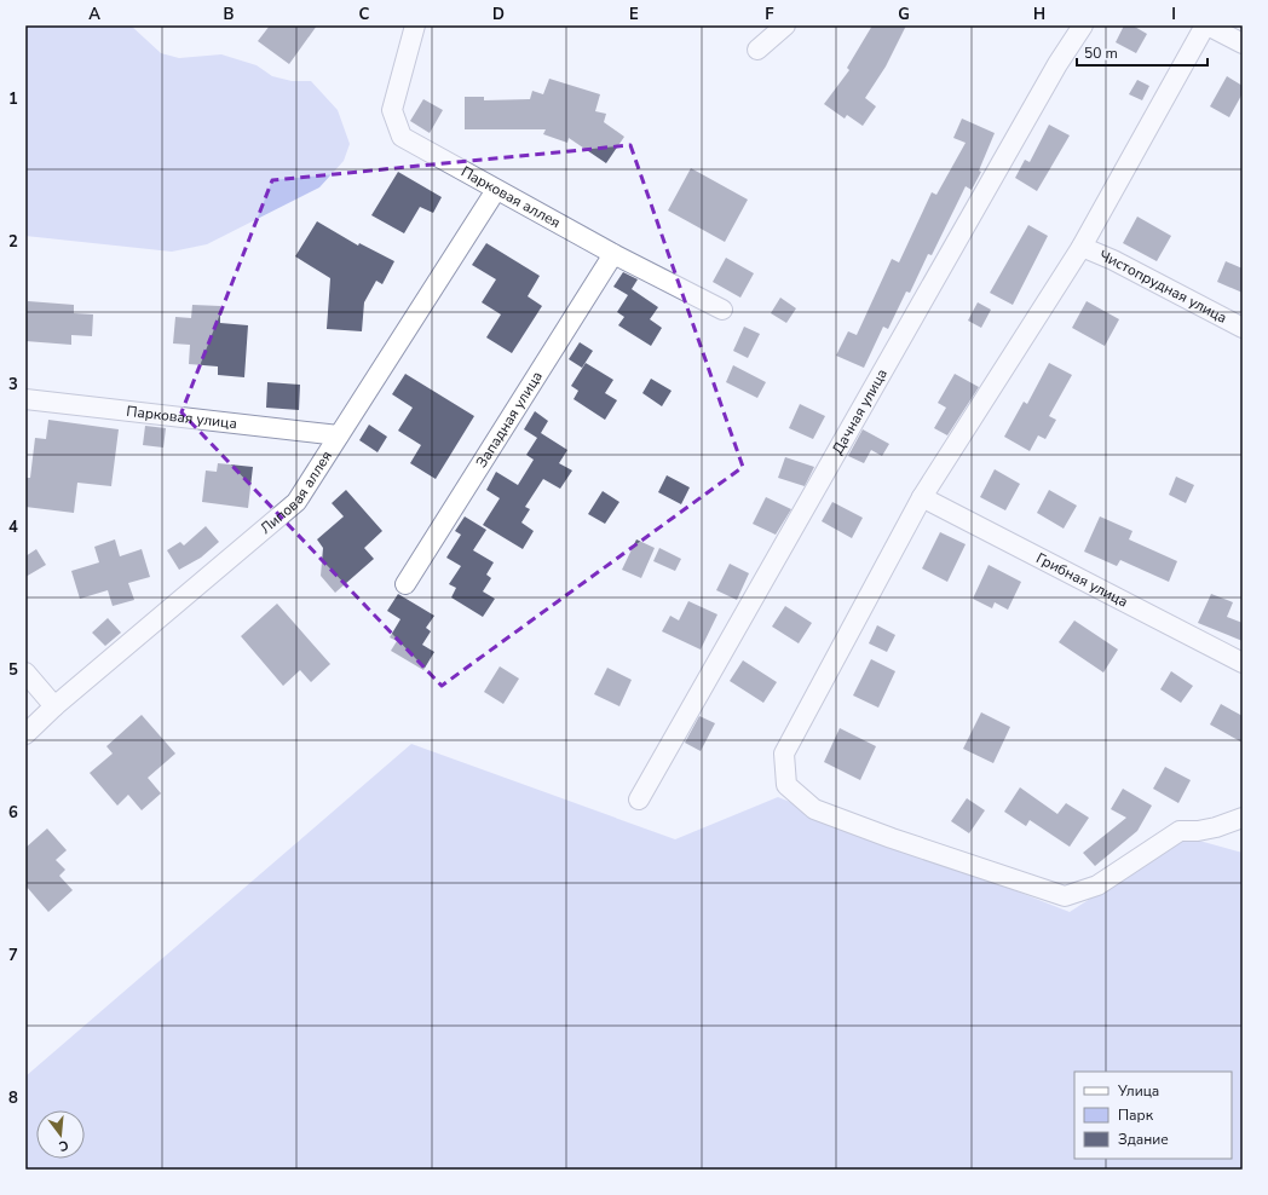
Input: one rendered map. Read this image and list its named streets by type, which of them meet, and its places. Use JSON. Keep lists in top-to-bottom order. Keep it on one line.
{"streets":{"street":["Парковая аллея","Чистопрудная улица","Дачная улица","Парковая улица","Западная улица","Липовая аллея","Грибная улица"]},"crossings":[["Парковая аллея","Западная улица"],["Парковая аллея","Липовая аллея"],["Парковая улица","Липовая аллея"]],"legend":["Улица","Парк","Здание"],"scale_bar":"50 m","north":"bottom","grid":{"columns":["A","B","C","D","E","F","G","H","I"],"rows":["1","2","3","4","5","6","7","8"]}}
